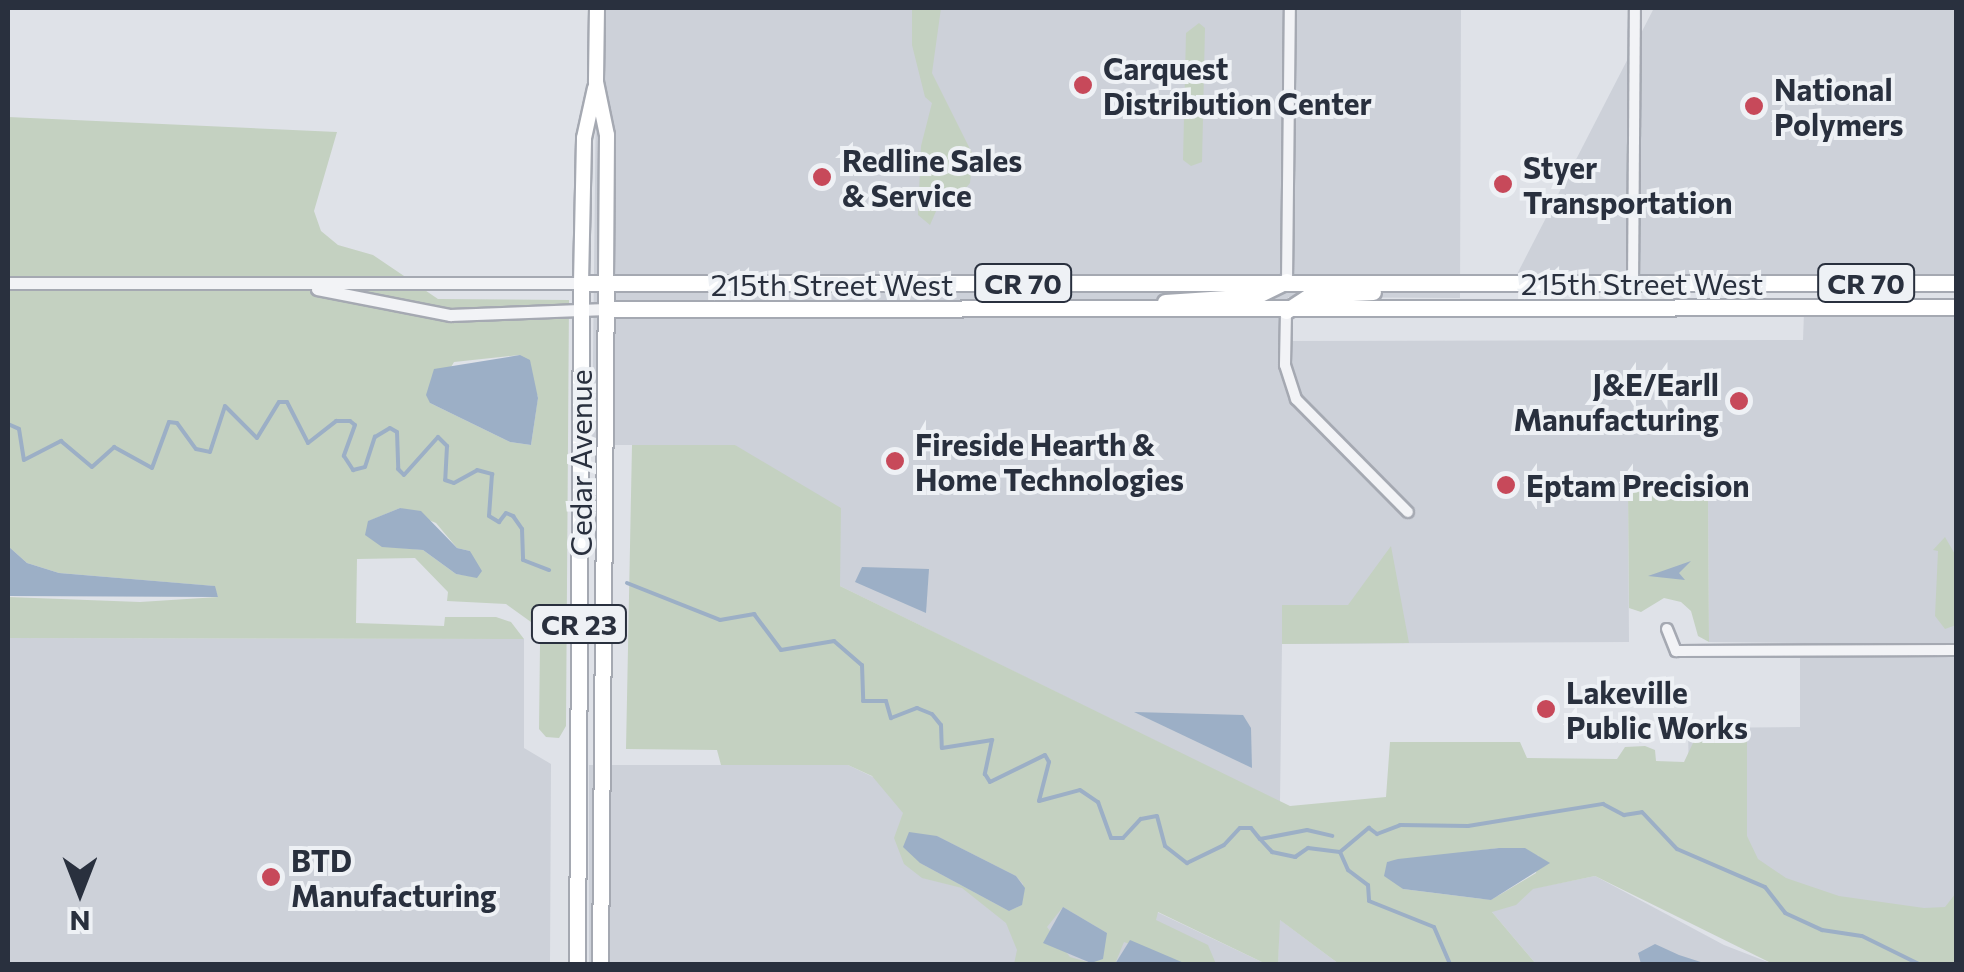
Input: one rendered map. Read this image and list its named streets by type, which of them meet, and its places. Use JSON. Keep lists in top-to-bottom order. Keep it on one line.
{"streets":{"main road":["CR 70","215th Street West","Cedar Avenue","CR 23"]},"crossings":[["215th Street West","Cedar Avenue"]],"places":["Carquest Distribution Center","National Polymers","Redline Sales & Service","Styer Transportation","J&E/Earll Manufacturing","Fireside Hearth & Home Technologies","Eptam Precision","Lakeville Public Works","BTD Manufacturing"],"north":"bottom"}
